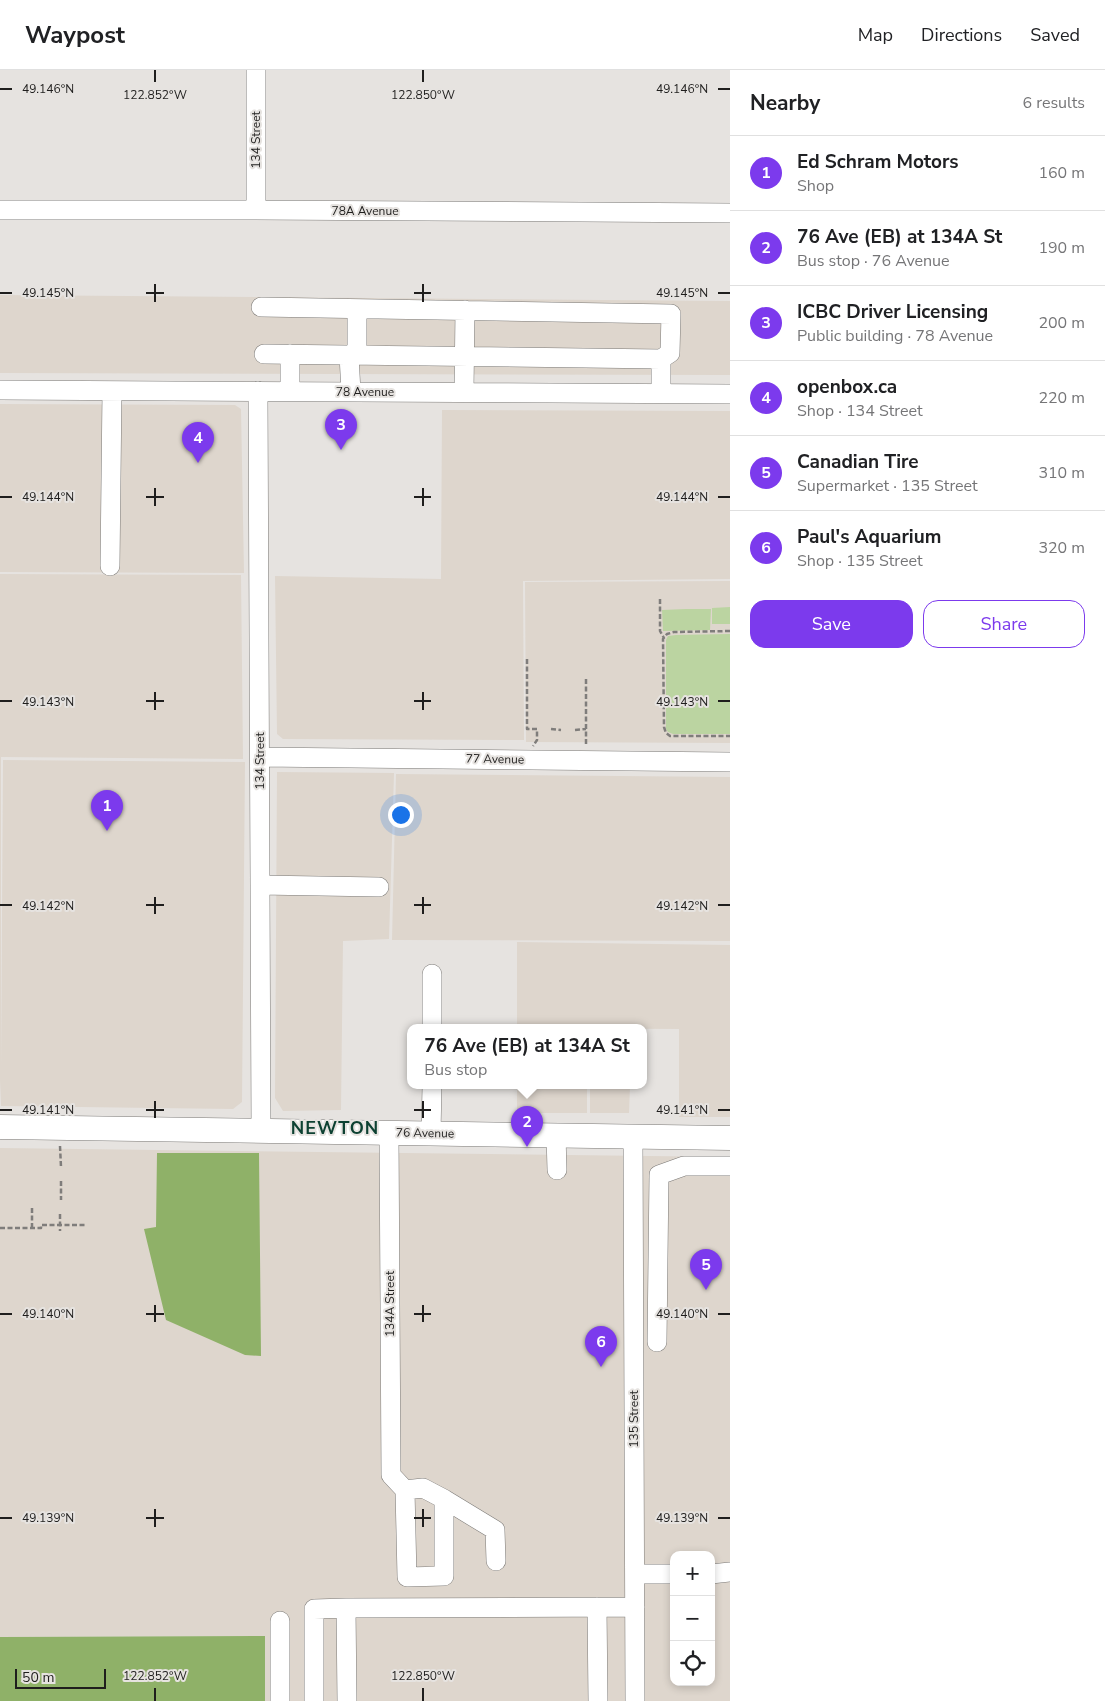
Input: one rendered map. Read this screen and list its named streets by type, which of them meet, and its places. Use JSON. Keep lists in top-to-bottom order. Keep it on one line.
{"streets":{"main road":["76 Avenue"],"street":["134 Street","78A Avenue","78 Avenue","77 Avenue","134A Street","135 Street"]},"crossings":[["134 Street","78A Avenue"],["134 Street","78 Avenue"],["134 Street","77 Avenue"],["134 Street","76 Avenue"],["76 Avenue","134A Street"],["76 Avenue","135 Street"]],"districts":["NEWTON"],"scale_bar":"50 m","page":{"header":"Waypost","nav":["Map","Directions","Saved"],"heading":["Nearby","6 results"],"list":[{"mark":"1","name":"Ed Schram Motors","note":"Shop","value":"160 m"},{"mark":"2","name":"76 Ave (EB) at 134A St","note":"Bus stop · 76 Avenue","value":"190 m"},{"mark":"3","name":"ICBC Driver Licensing","note":"Public building · 78 Avenue","value":"200 m"},{"mark":"4","name":"openbox.ca","note":"Shop · 134 Street","value":"220 m"},{"mark":"5","name":"Canadian Tire","note":"Supermarket · 135 Street","value":"310 m"},{"mark":"6","name":"Paul's Aquarium","note":"Shop · 135 Street","value":"320 m"}],"pins":["3","4","1","2","5","6"],"buttons":["Save","Share"],"popup":["76 Ave (EB) at 134A St","Bus stop"],"map_buttons":["+","−"],"scale":"50 m"},"coordinates":["49.146°N","122.852°W","122.850°W","49.145°N","49.144°N","49.143°N","49.142°N","49.141°N","49.140°N","49.139°N"]}
